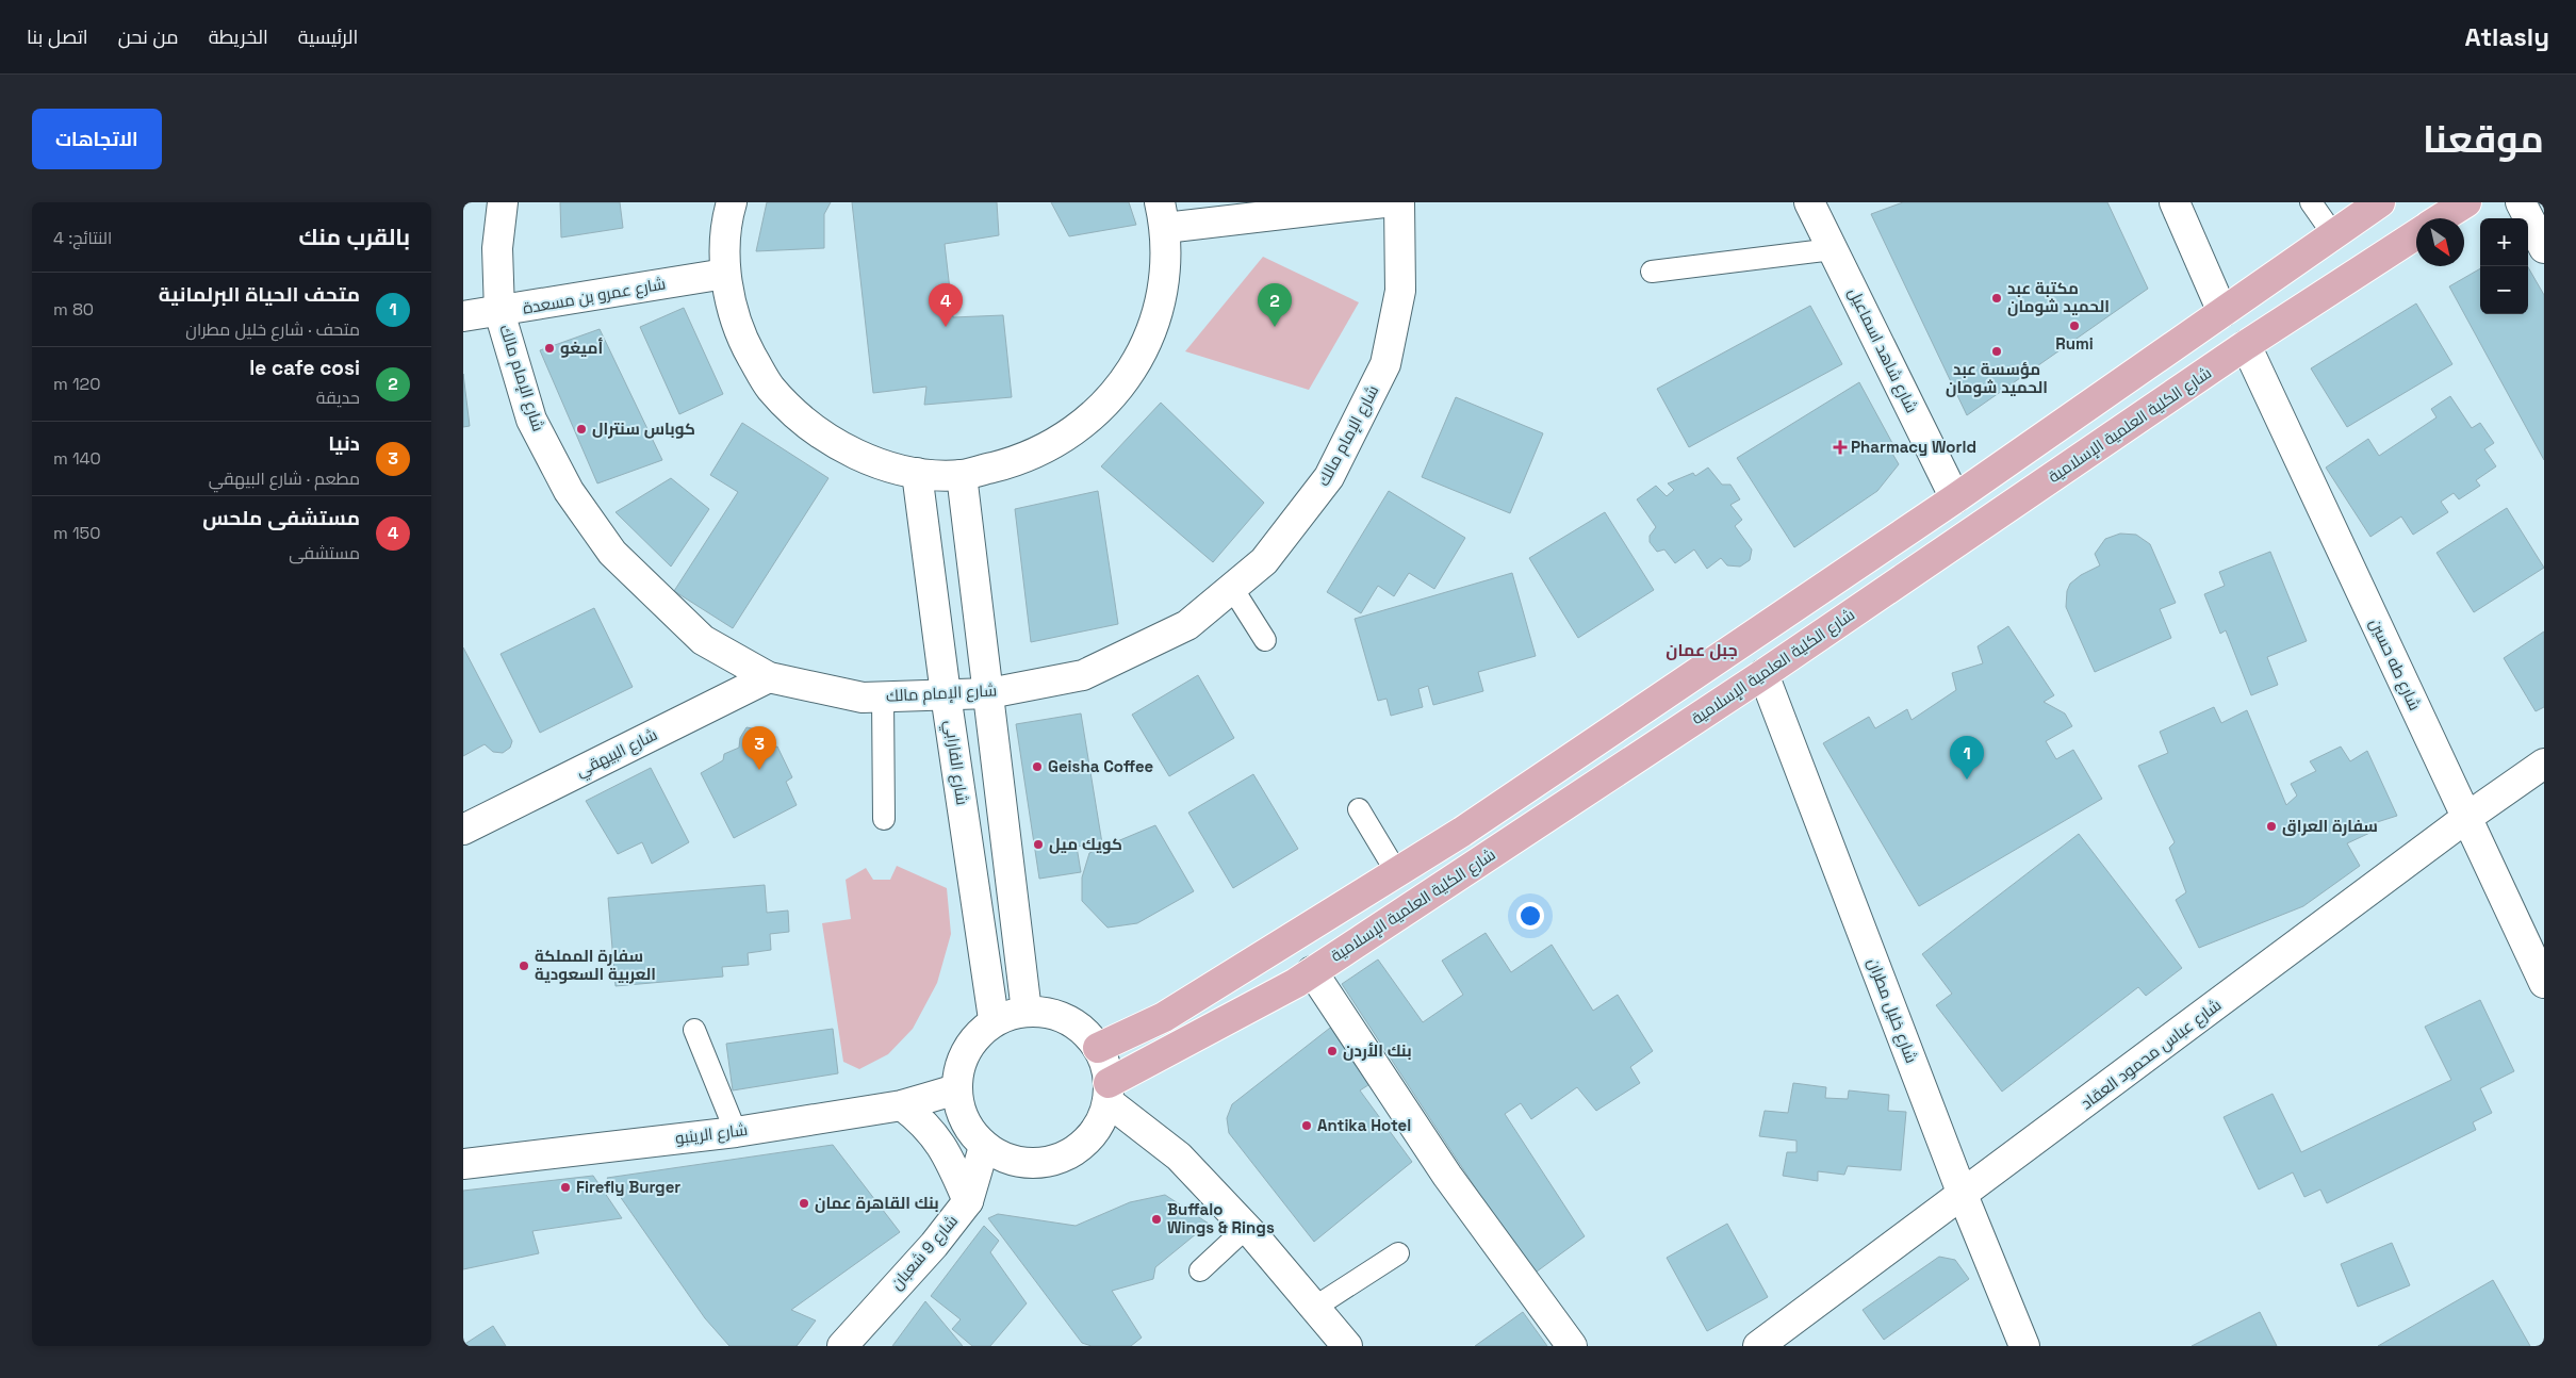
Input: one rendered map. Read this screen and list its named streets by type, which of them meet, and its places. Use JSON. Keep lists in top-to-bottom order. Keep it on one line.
{"streets":{"main road":["شارع الكلية العلمية الإسلامية"],"street":["شارع عمرو بن مسعدة","شارع شاهد اسماعيل","شارع الإمام مالك","شارع طه حسين","شارع البيهقي","شارع الفارابي","شارع خليل مطران","شارع عباس محمود العقاد","شارع الرينبو","شارع 9 شعبان"]},"crossings":[["شارع عمرو بن مسعدة","شارع الإمام مالك"],["شارع الإمام مالك","شارع البيهقي"],["شارع الإمام مالك","شارع الفارابي"],["شارع الكلية العلمية الإسلامية","شارع طه حسين"],["شارع الكلية العلمية الإسلامية","شارع الفارابي"],["شارع الكلية العلمية الإسلامية","شارع خليل مطران"],["شارع الكلية العلمية الإسلامية","شارع الرينبو"],["شارع الكلية العلمية الإسلامية","شارع 9 شعبان"],["شارع طه حسين","شارع عباس محمود العقاد"],["شارع الفارابي","شارع الرينبو"],["شارع الفارابي","شارع 9 شعبان"],["شارع خليل مطران","شارع عباس محمود العقاد"],["شارع الرينبو","شارع 9 شعبان"]],"districts":["جبل عمان"],"places":{"other":["مكتبة عبد الحميد شومان","Rumi","أميغو","مؤسسة عبد الحميد شومان","كوباس سنترال","Geisha Coffee","سفارة العراق","كويك ميل","سفارة المملكة العربية السعودية","بنك الأردن","Antika Hotel","Firefly Burger","بنك القاهرة عمان","Buffalo Wings & Rings"],"health":["Pharmacy World"]},"north":"bottom right","page":{"header":"Atlasly","nav":["الرئيسية","الخريطة","من نحن","اتصل بنا"],"title":"موقعنا","buttons":"الاتجاهات","heading":["بالقرب منك","النتائج: 4"],"map_buttons":["+","−"],"list":[{"mark":"1","name":"متحف الحياة البرلمانية","note":"متحف · شارع خليل مطران","value":"80 m"},{"mark":"2","name":"le cafe cosi","note":"حديقة","value":"120 m"},{"mark":"3","name":"دنيا","note":"مطعم · شارع البيهقي","value":"140 m"},{"mark":"4","name":"مستشفى ملحس","note":"مستشفى","value":"150 m"}],"pins":["2","4","3","1"]}}
